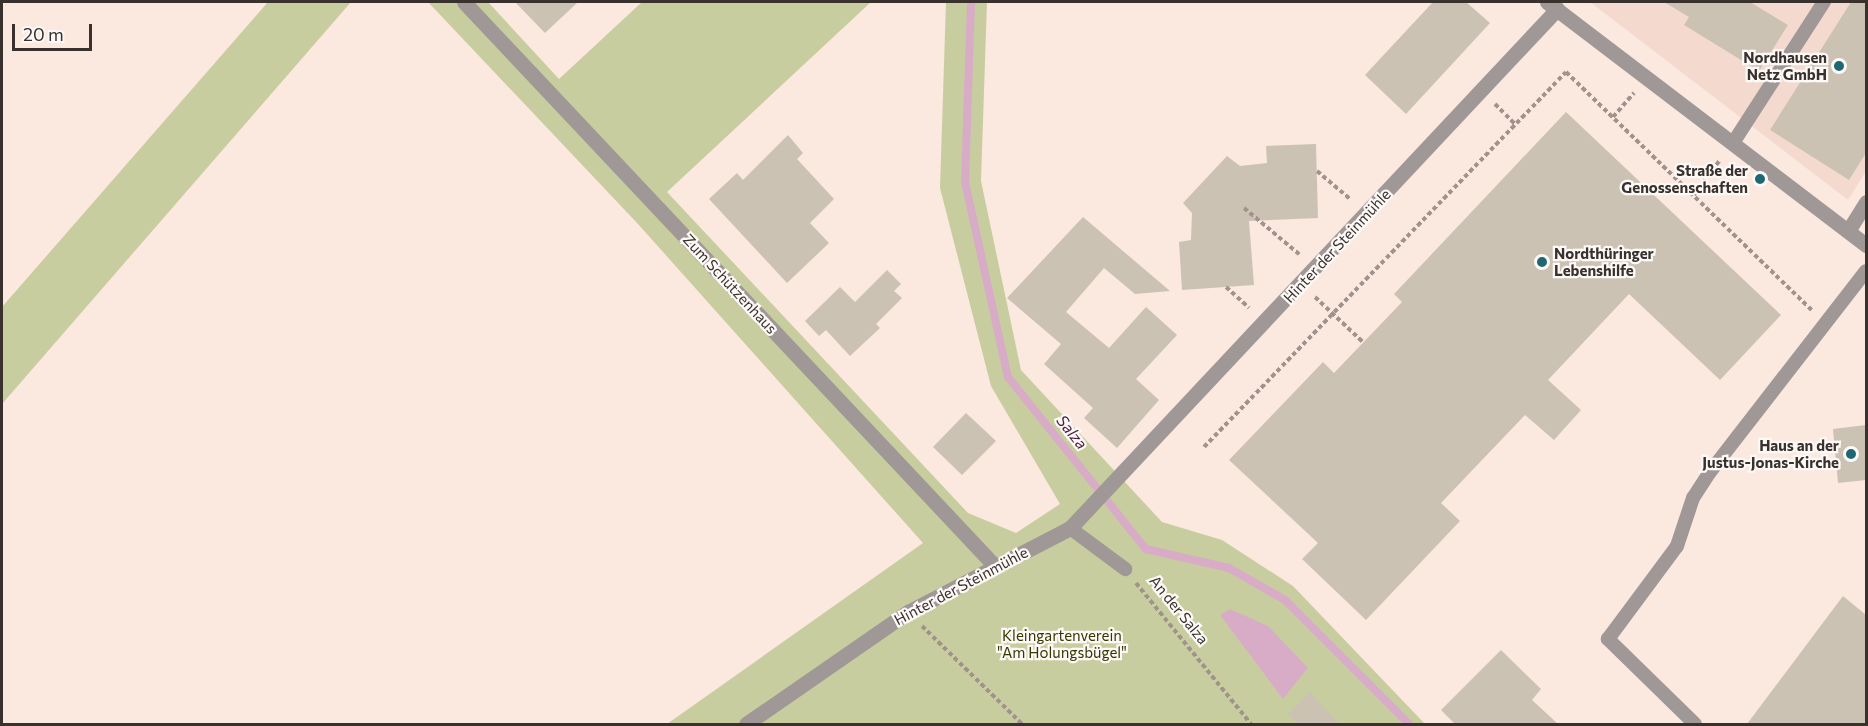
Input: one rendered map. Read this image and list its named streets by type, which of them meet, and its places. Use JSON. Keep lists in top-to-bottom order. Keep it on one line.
{"streets":{"street":["Hinter der Steinmühle","Zum Schützenhaus"],"path":["An der Salza"]},"crossings":[["Hinter der Steinmühle","Zum Schützenhaus"]],"water":["Salza"],"parks":["Kleingartenverein \"Am Holungsbügel\""],"places":["Nordhausen Netz GmbH","Straße der Genossenschaften","Nordthüringer Lebenshilfe","Haus an der Justus-Jonas-Kirche"],"scale_bar":"20 m"}
